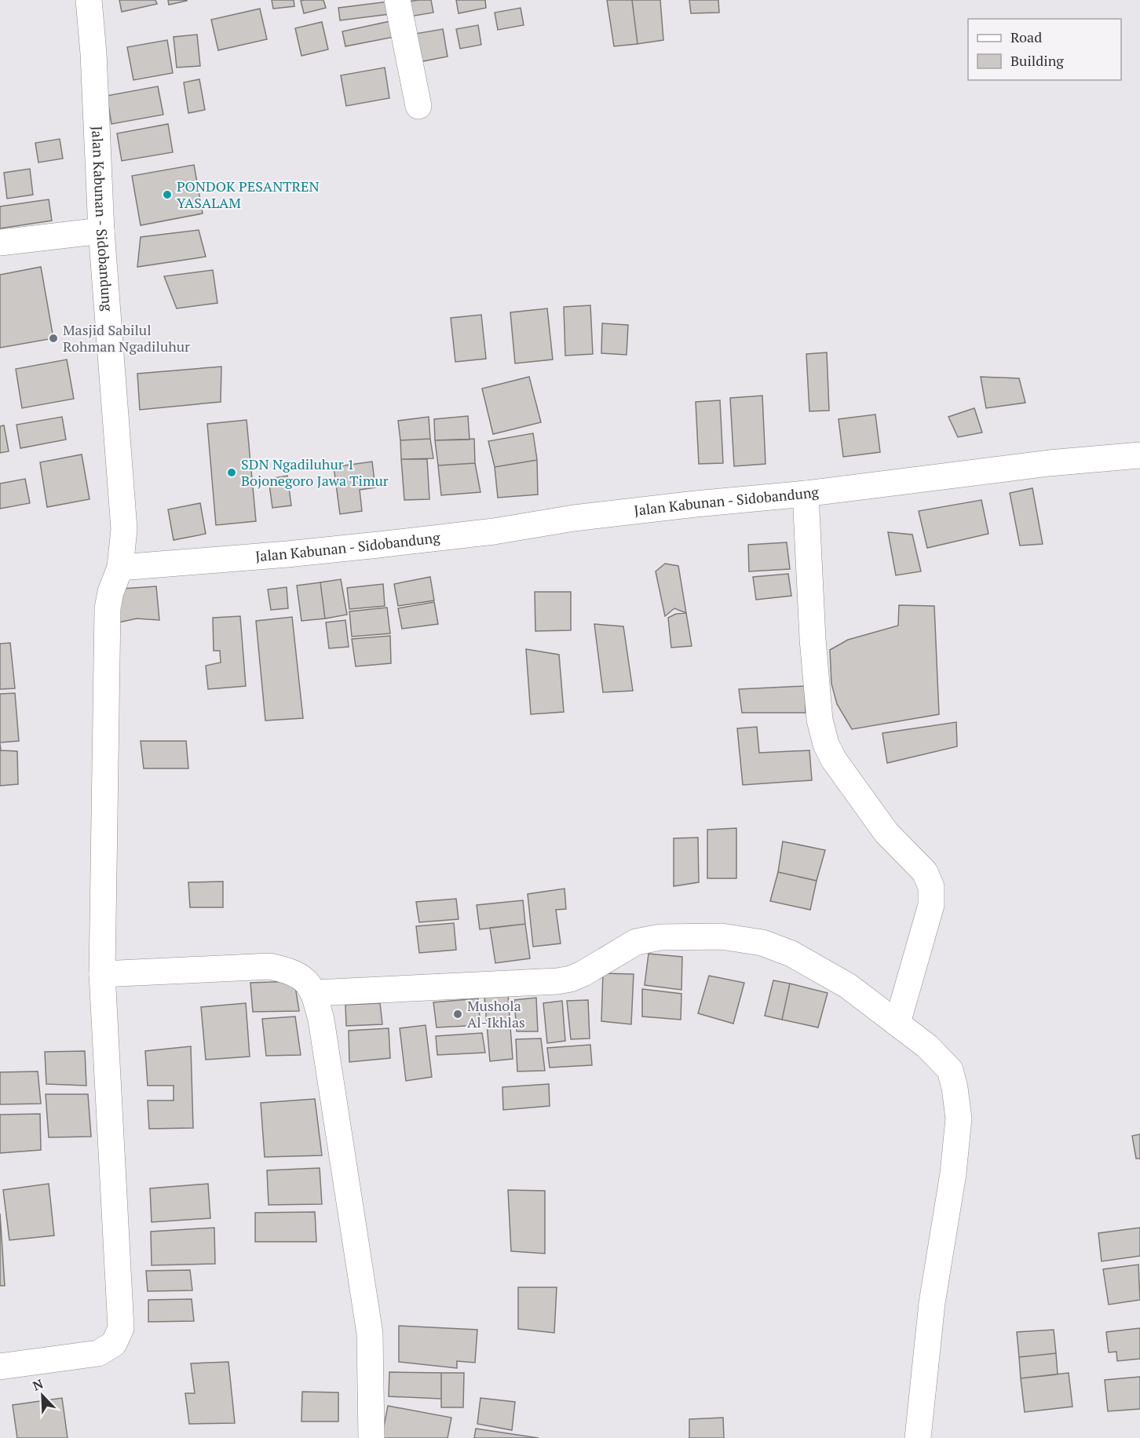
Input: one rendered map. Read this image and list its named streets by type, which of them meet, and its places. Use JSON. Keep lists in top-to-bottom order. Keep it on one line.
{"streets":{"street":["Jalan Kabunan - Sidobandung"]},"places":["PONDOK PESANTREN YASALAM","Masjid Sabilul Rohman Ngadiluhur","SDN Ngadiluhur 1 Bojonegoro Jawa Timur","Mushola Al-Ikhlas"],"legend":["Road","Building"],"north":"top left"}
